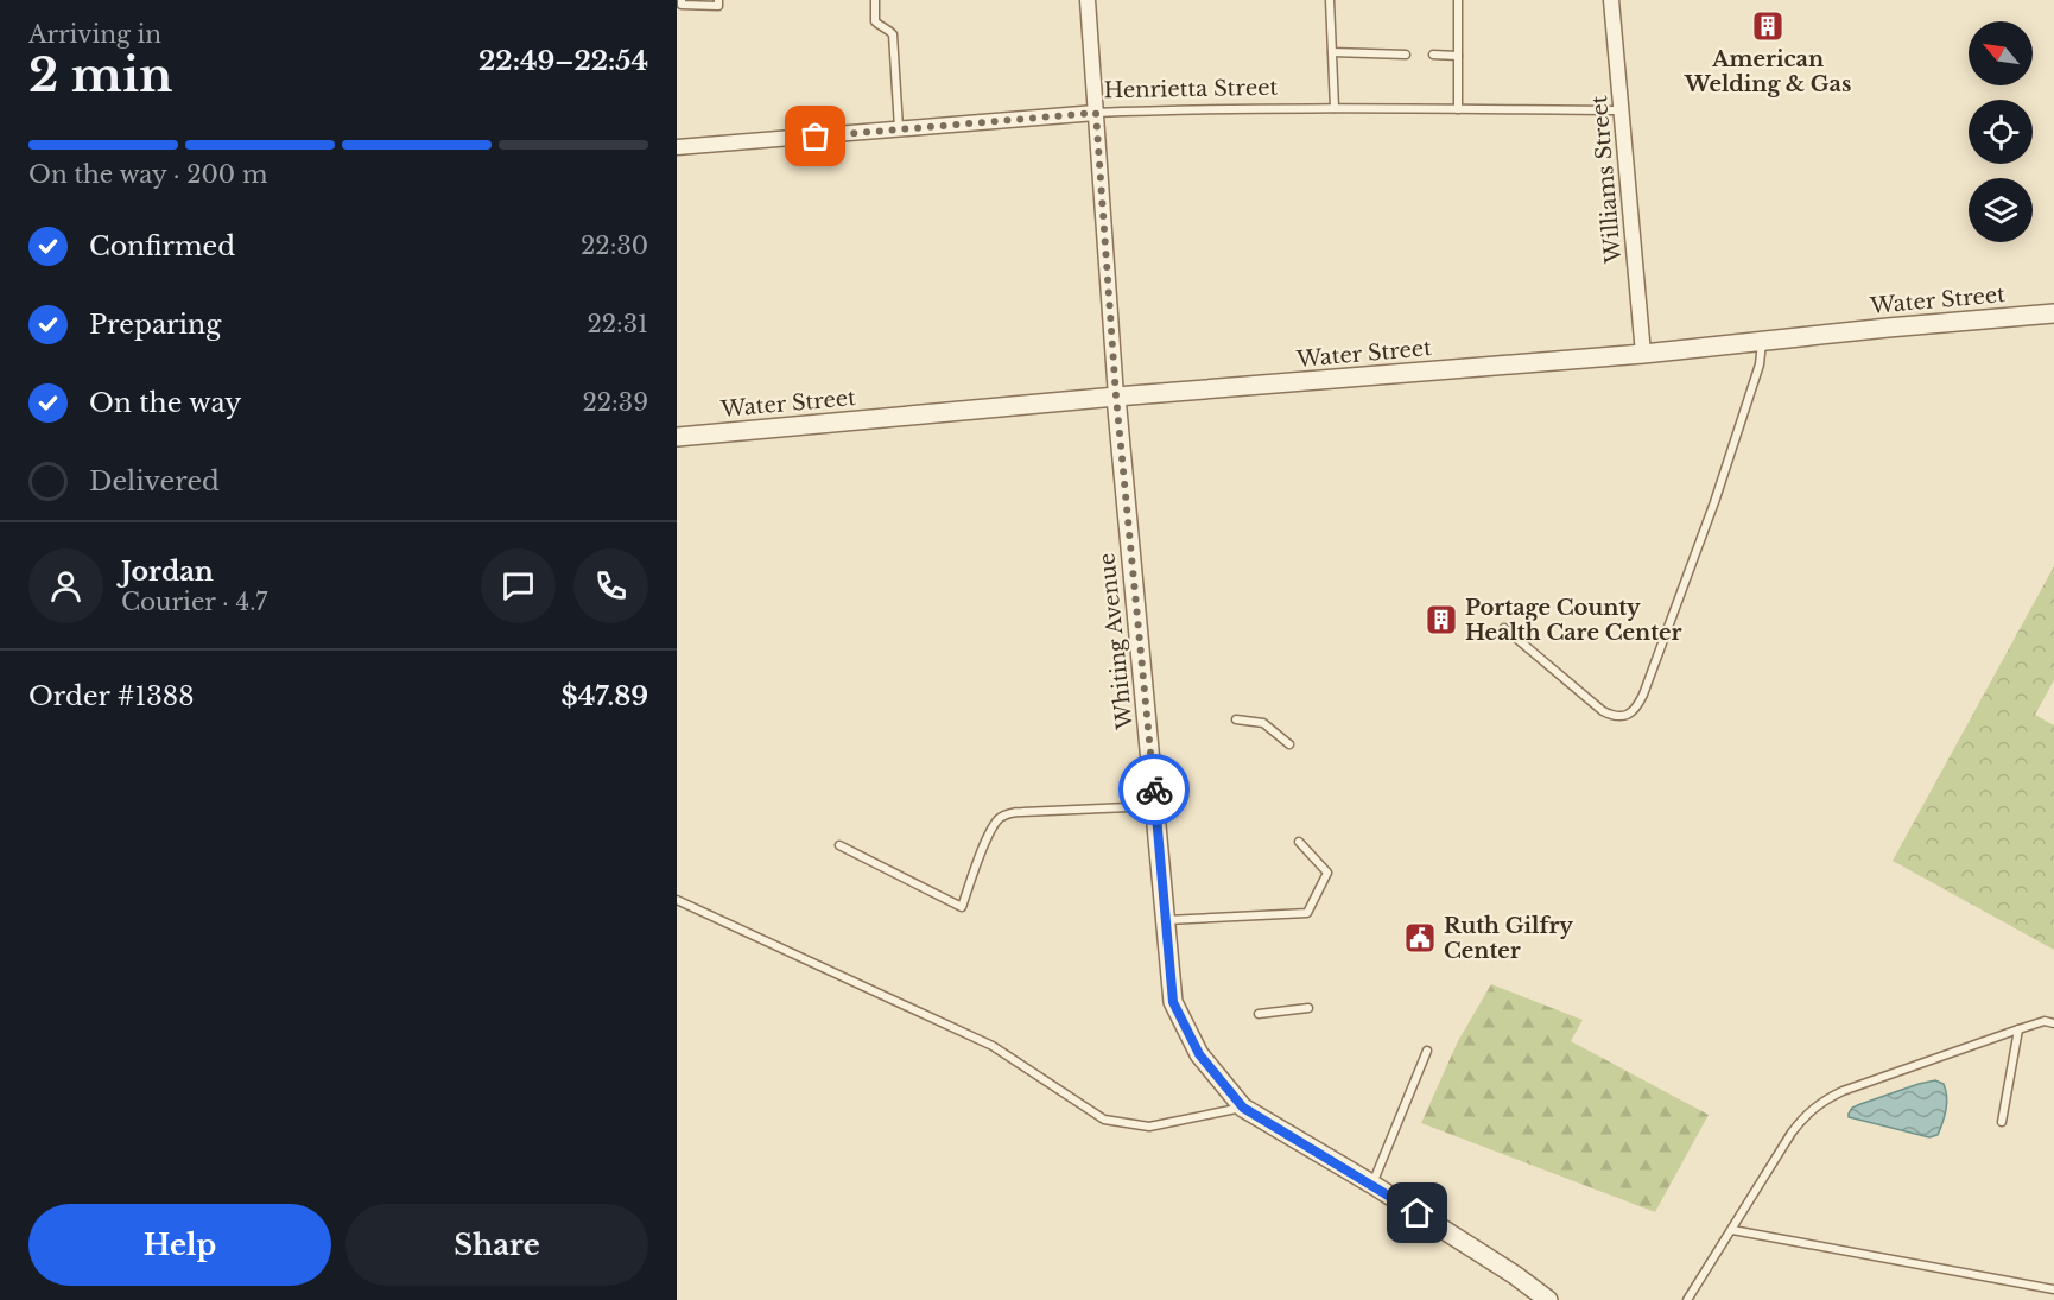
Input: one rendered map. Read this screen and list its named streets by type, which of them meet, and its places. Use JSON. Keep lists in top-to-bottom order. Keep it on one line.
{"streets":{"street":["Henrietta Street","Williams Street","Water Street","Whiting Avenue"]},"crossings":[["Henrietta Street","Williams Street"],["Henrietta Street","Whiting Avenue"],["Williams Street","Water Street"],["Water Street","Whiting Avenue"]],"places":{"building":["American Welding & Gas","Portage County Health Care Center"],"public building":["Ruth Gilfry Center"]},"north":"top left","page":{"heading":["2 min","Arriving in","22:49–22:54"],"panel":["Jordan","Courier · 4.7","Order #1388","$47.89"],"bar":"On the way · 200 m","list":[["Confirmed","22:30"],["Preparing","22:31"],["On the way","22:39"],"Delivered"],"buttons":["Help","Share"]}}
